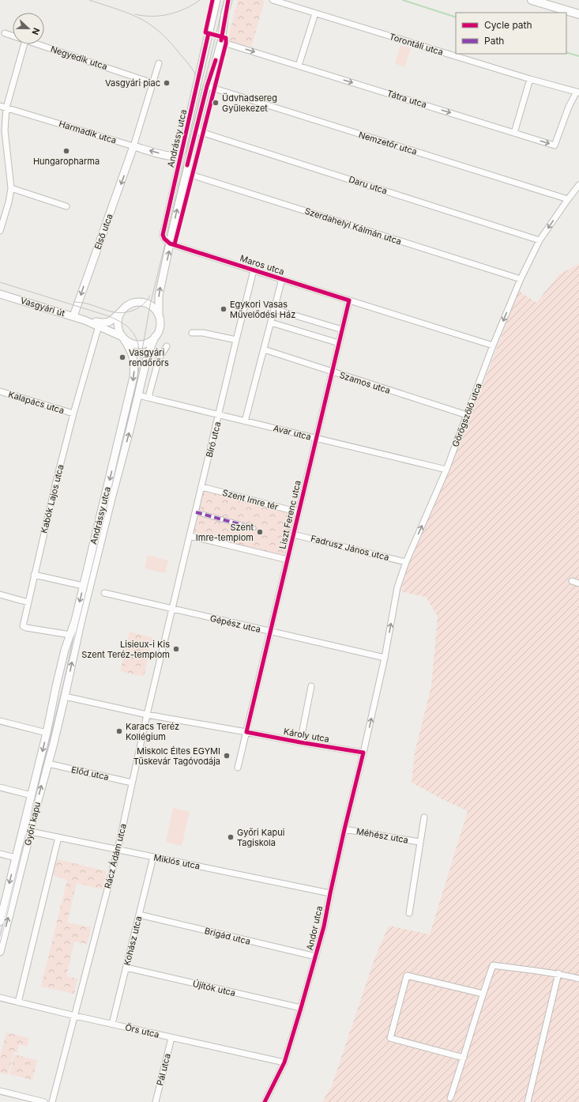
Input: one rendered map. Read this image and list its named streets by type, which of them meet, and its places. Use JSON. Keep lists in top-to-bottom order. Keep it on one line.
{"streets":{"street":["Torontáli utca","Negyedik utca","Tátra utca","Harmadik utca","Andrássy utca","Nemzetőr utca","Daru utca","Szerdahelyi Kálmán utca","Első utca","Maros utca","Vasgyári út","Szamos utca","Kalapács utca","Görögszőlő utca","Avar utca","Bíró utca","Kabók Lajos utca","Szent Imre tér","Liszt Ferenc utca","Fadrusz János utca","Gépész utca","Károly utca","Előd utca","Győri kapu","Méhész utca","Rácz Ádám utca","Miklós utca","Andor utca","Brigád utca","Kohász utca","Újítók utca","Örs utca","Pál utca"]},"crossings":[["Torontáli utca","Tátra utca"],["Tátra utca","Andrássy utca"],["Harmadik utca","Andrássy utca"],["Harmadik utca","Első utca"],["Andrássy utca","Nemzetőr utca"],["Andrássy utca","Daru utca"],["Andrássy utca","Szerdahelyi Kálmán utca"],["Andrássy utca","Maros utca"],["Andrássy utca","Vasgyári út"],["Andrássy utca","Avar utca"],["Andrássy utca","Kabók Lajos utca"],["Andrássy utca","Károly utca"],["Andrássy utca","Győri kapu"],["Nemzetőr utca","Görögszőlő utca"],["Daru utca","Görögszőlő utca"],["Szerdahelyi Kálmán utca","Görögszőlő utca"],["Első utca","Vasgyári út"],["Maros utca","Görögszőlő utca"],["Maros utca","Bíró utca"],["Maros utca","Liszt Ferenc utca"],["Vasgyári út","Kabók Lajos utca"],["Szamos utca","Görögszőlő utca"],["Szamos utca","Liszt Ferenc utca"],["Kalapács utca","Kabók Lajos utca"],["Görögszőlő utca","Avar utca"],["Görögszőlő utca","Fadrusz János utca"],["Görögszőlő utca","Gépész utca"],["Görögszőlő utca","Andor utca"],["Avar utca","Bíró utca"],["Avar utca","Liszt Ferenc utca"],["Bíró utca","Szent Imre tér"],["Bíró utca","Gépész utca"],["Bíró utca","Rácz Ádám utca"],["Szent Imre tér","Liszt Ferenc utca"],["Liszt Ferenc utca","Fadrusz János utca"],["Liszt Ferenc utca","Gépész utca"],["Liszt Ferenc utca","Károly utca"],["Gépész utca","Rácz Ádám utca"],["Gépész utca","Andor utca"],["Károly utca","Győri kapu"],["Károly utca","Rácz Ádám utca"],["Károly utca","Andor utca"],["Előd utca","Győri kapu"],["Előd utca","Rácz Ádám utca"],["Győri kapu","Miklós utca"],["Méhész utca","Andor utca"],["Rácz Ádám utca","Miklós utca"],["Rácz Ádám utca","Örs utca"],["Miklós utca","Andor utca"],["Miklós utca","Kohász utca"],["Andor utca","Brigád utca"],["Andor utca","Újítók utca"],["Andor utca","Örs utca"],["Brigád utca","Kohász utca"],["Kohász utca","Újítók utca"],["Kohász utca","Örs utca"],["Örs utca","Pál utca"]],"one_way":["Tátra utca","Első utca"],"places":["Vasgyári piac","Üdvhadsereg Gyülekezet","Hungaropharma","Egykori Vasas Művelődési Ház","Vasgyári rendőrőrs","Szent Imre-templom","Lisieux-i Kis Szent Teréz-templom","Karacs Teréz Kollégium","Miskolc Éltes EGYMI Tüskevár Tagóvodája","Győri Kapui Tagiskola"],"legend":["Cycle path","Path"],"north":"right"}
